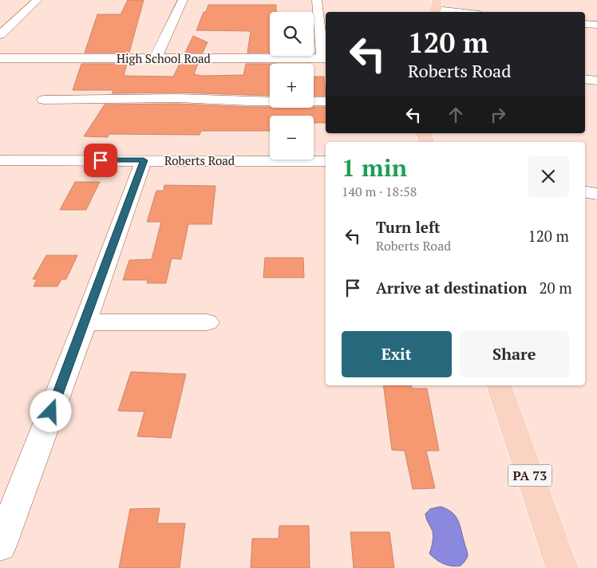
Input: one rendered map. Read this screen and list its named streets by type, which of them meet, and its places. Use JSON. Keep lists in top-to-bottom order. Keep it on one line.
{"streets":{"main road":["PA 73"],"street":["High School Road","Roberts Road"]},"page":{"map_buttons":["+","−"],"turn":["120 m","Roberts Road"],"heading":["1 min","140 m · 18:58"],"list":[{"name":"Turn left","note":"Roberts Road","value":"120 m"},{"name":"Arrive at destination","value":"20 m"}],"buttons":["Exit","Share"]}}
